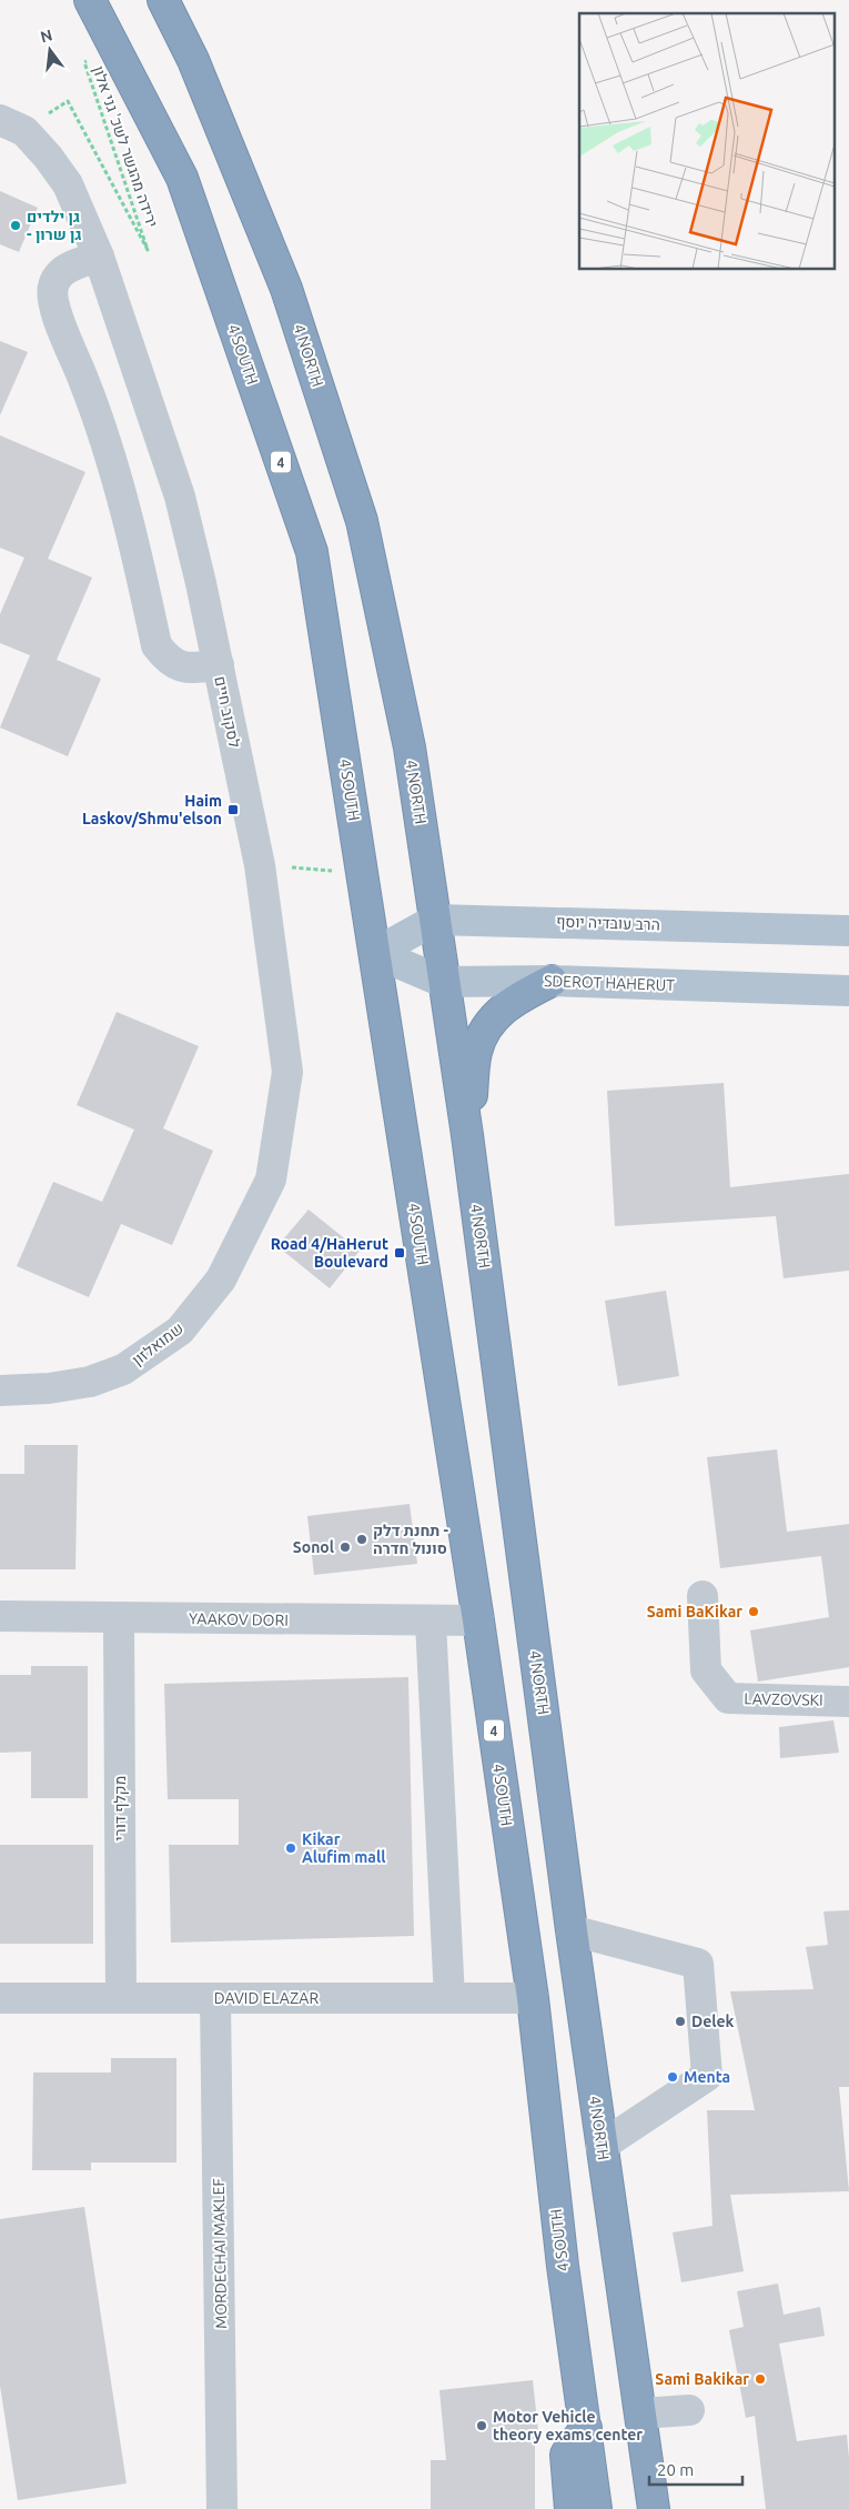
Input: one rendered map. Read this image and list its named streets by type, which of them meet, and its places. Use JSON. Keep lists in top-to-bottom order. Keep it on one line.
{"streets":{"highway":["4 SOUTH","4 NORTH","4"],"main road":["הרב עובדיה יוסף","SDEROT HAHERUT"],"street":["לסקוב חיים","שמואלזון","YAAKOV DORI","LAVZOVSKI","מקלף דורי","DAVID ELAZAR","MORDECHAI MAKLEF"],"path":["ירידה מהגשר לשכ' גני אלון"]},"crossings":[["ירידה מהגשר לשכ' גני אלון","4 SOUTH"],["ירידה מהגשר לשכ' גני אלון","לסקוב חיים"],["4 SOUTH","SDEROT HAHERUT"],["4 SOUTH","YAAKOV DORI"],["4 SOUTH","DAVID ELAZAR"],["4 NORTH","הרב עובדיה יוסף"],["4 NORTH","SDEROT HAHERUT"],["לסקוב חיים","שמואלזון"],["YAAKOV DORI","מקלף דורי"],["מקלף דורי","DAVID ELAZAR"],["DAVID ELAZAR","MORDECHAI MAKLEF"]],"places":{"other":["גן ילדים - גן שרון","תחנת דלק - סונול חדרה","Sonol","Sami BaKikar","Kikar Alufim mall","Delek","Menta","Sami Bakikar","Motor Vehicle theory exams center"],"transit":["Haim Laskov/Shmu'elson","Road 4/HaHerut Boulevard"]},"scale_bar":"20 m","north":"top"}
